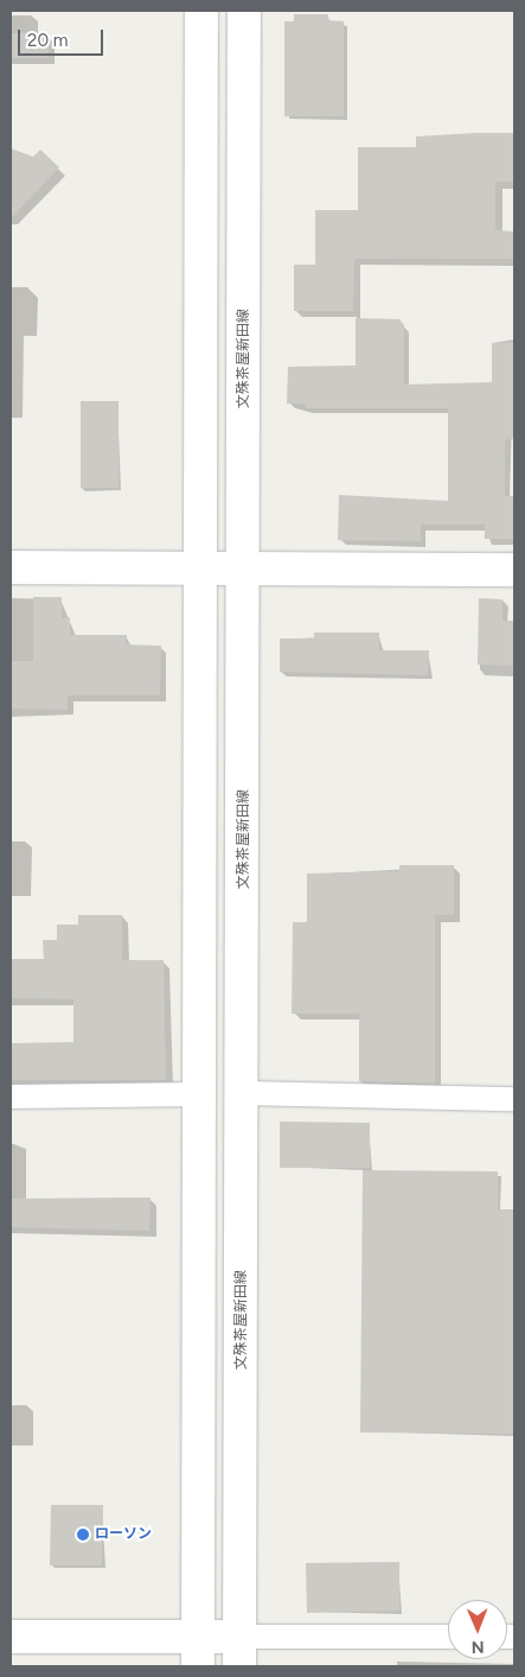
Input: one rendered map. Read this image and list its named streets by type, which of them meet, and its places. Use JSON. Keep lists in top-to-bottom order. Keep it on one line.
{"streets":{"main road":["文殊茶屋新田線"]},"places":["ローソン"],"scale_bar":"20 m","north":"bottom"}
